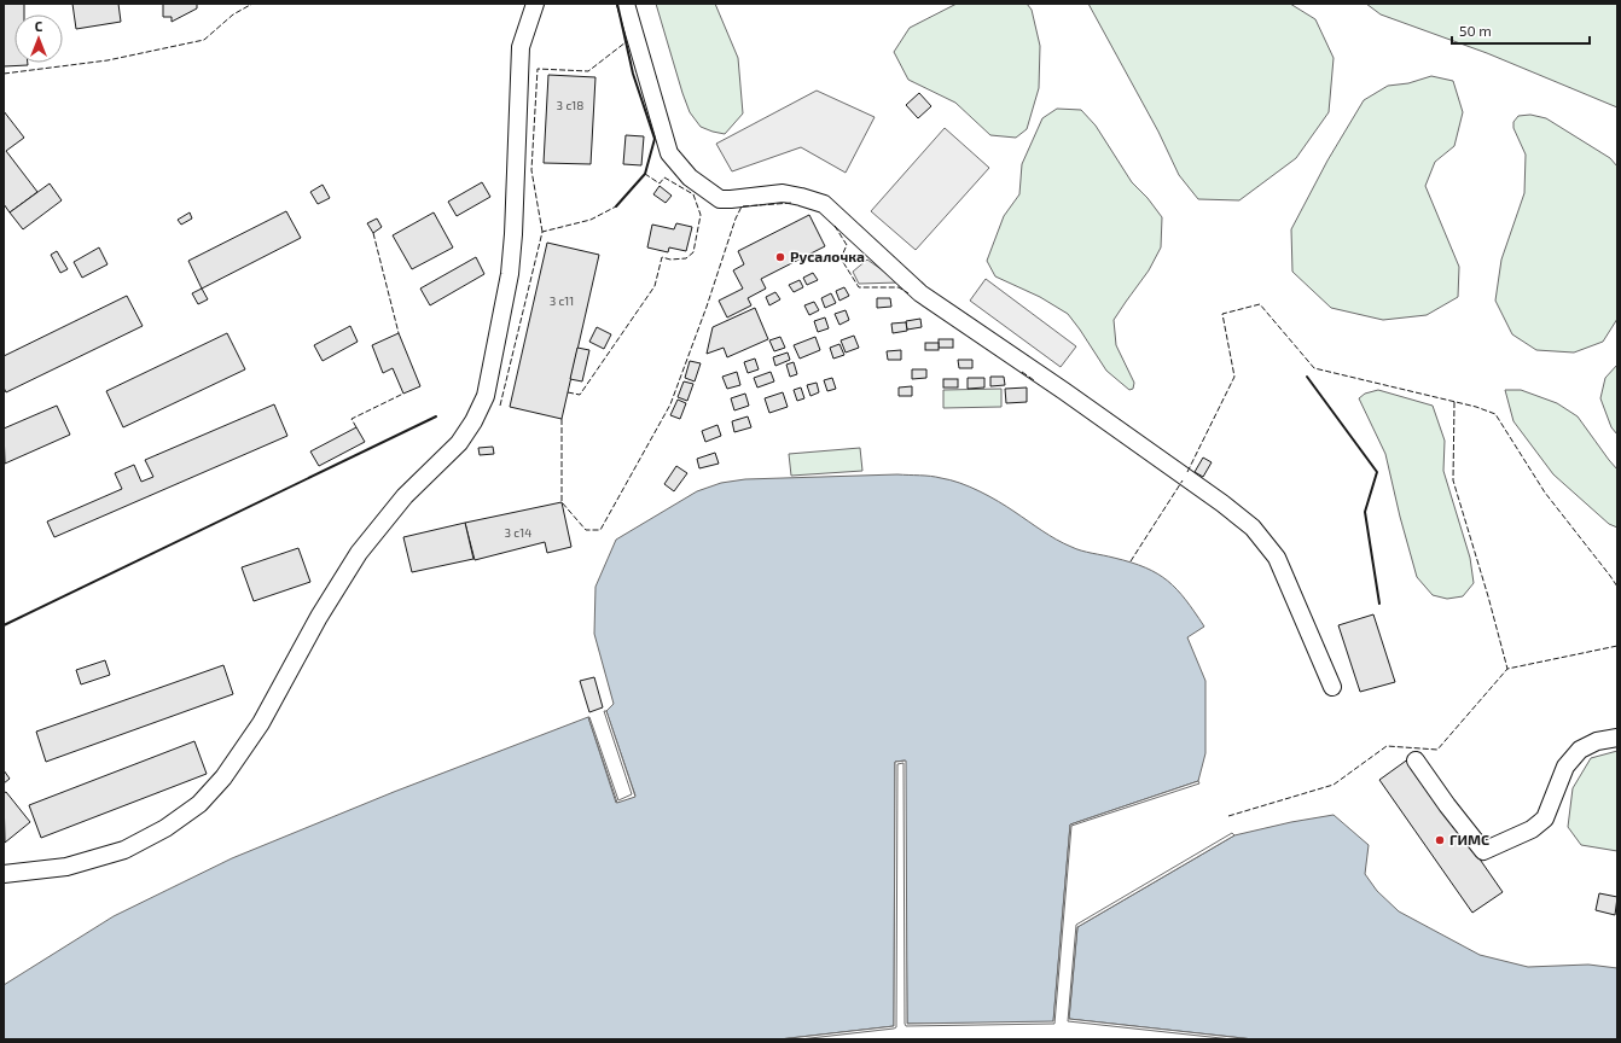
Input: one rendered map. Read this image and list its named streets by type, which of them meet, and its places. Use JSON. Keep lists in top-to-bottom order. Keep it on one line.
{"places":["Русалочка","ГИМС"],"house_numbers":["3 с18","3 с11","3 с14"],"scale_bar":"50 m","north":"top"}
